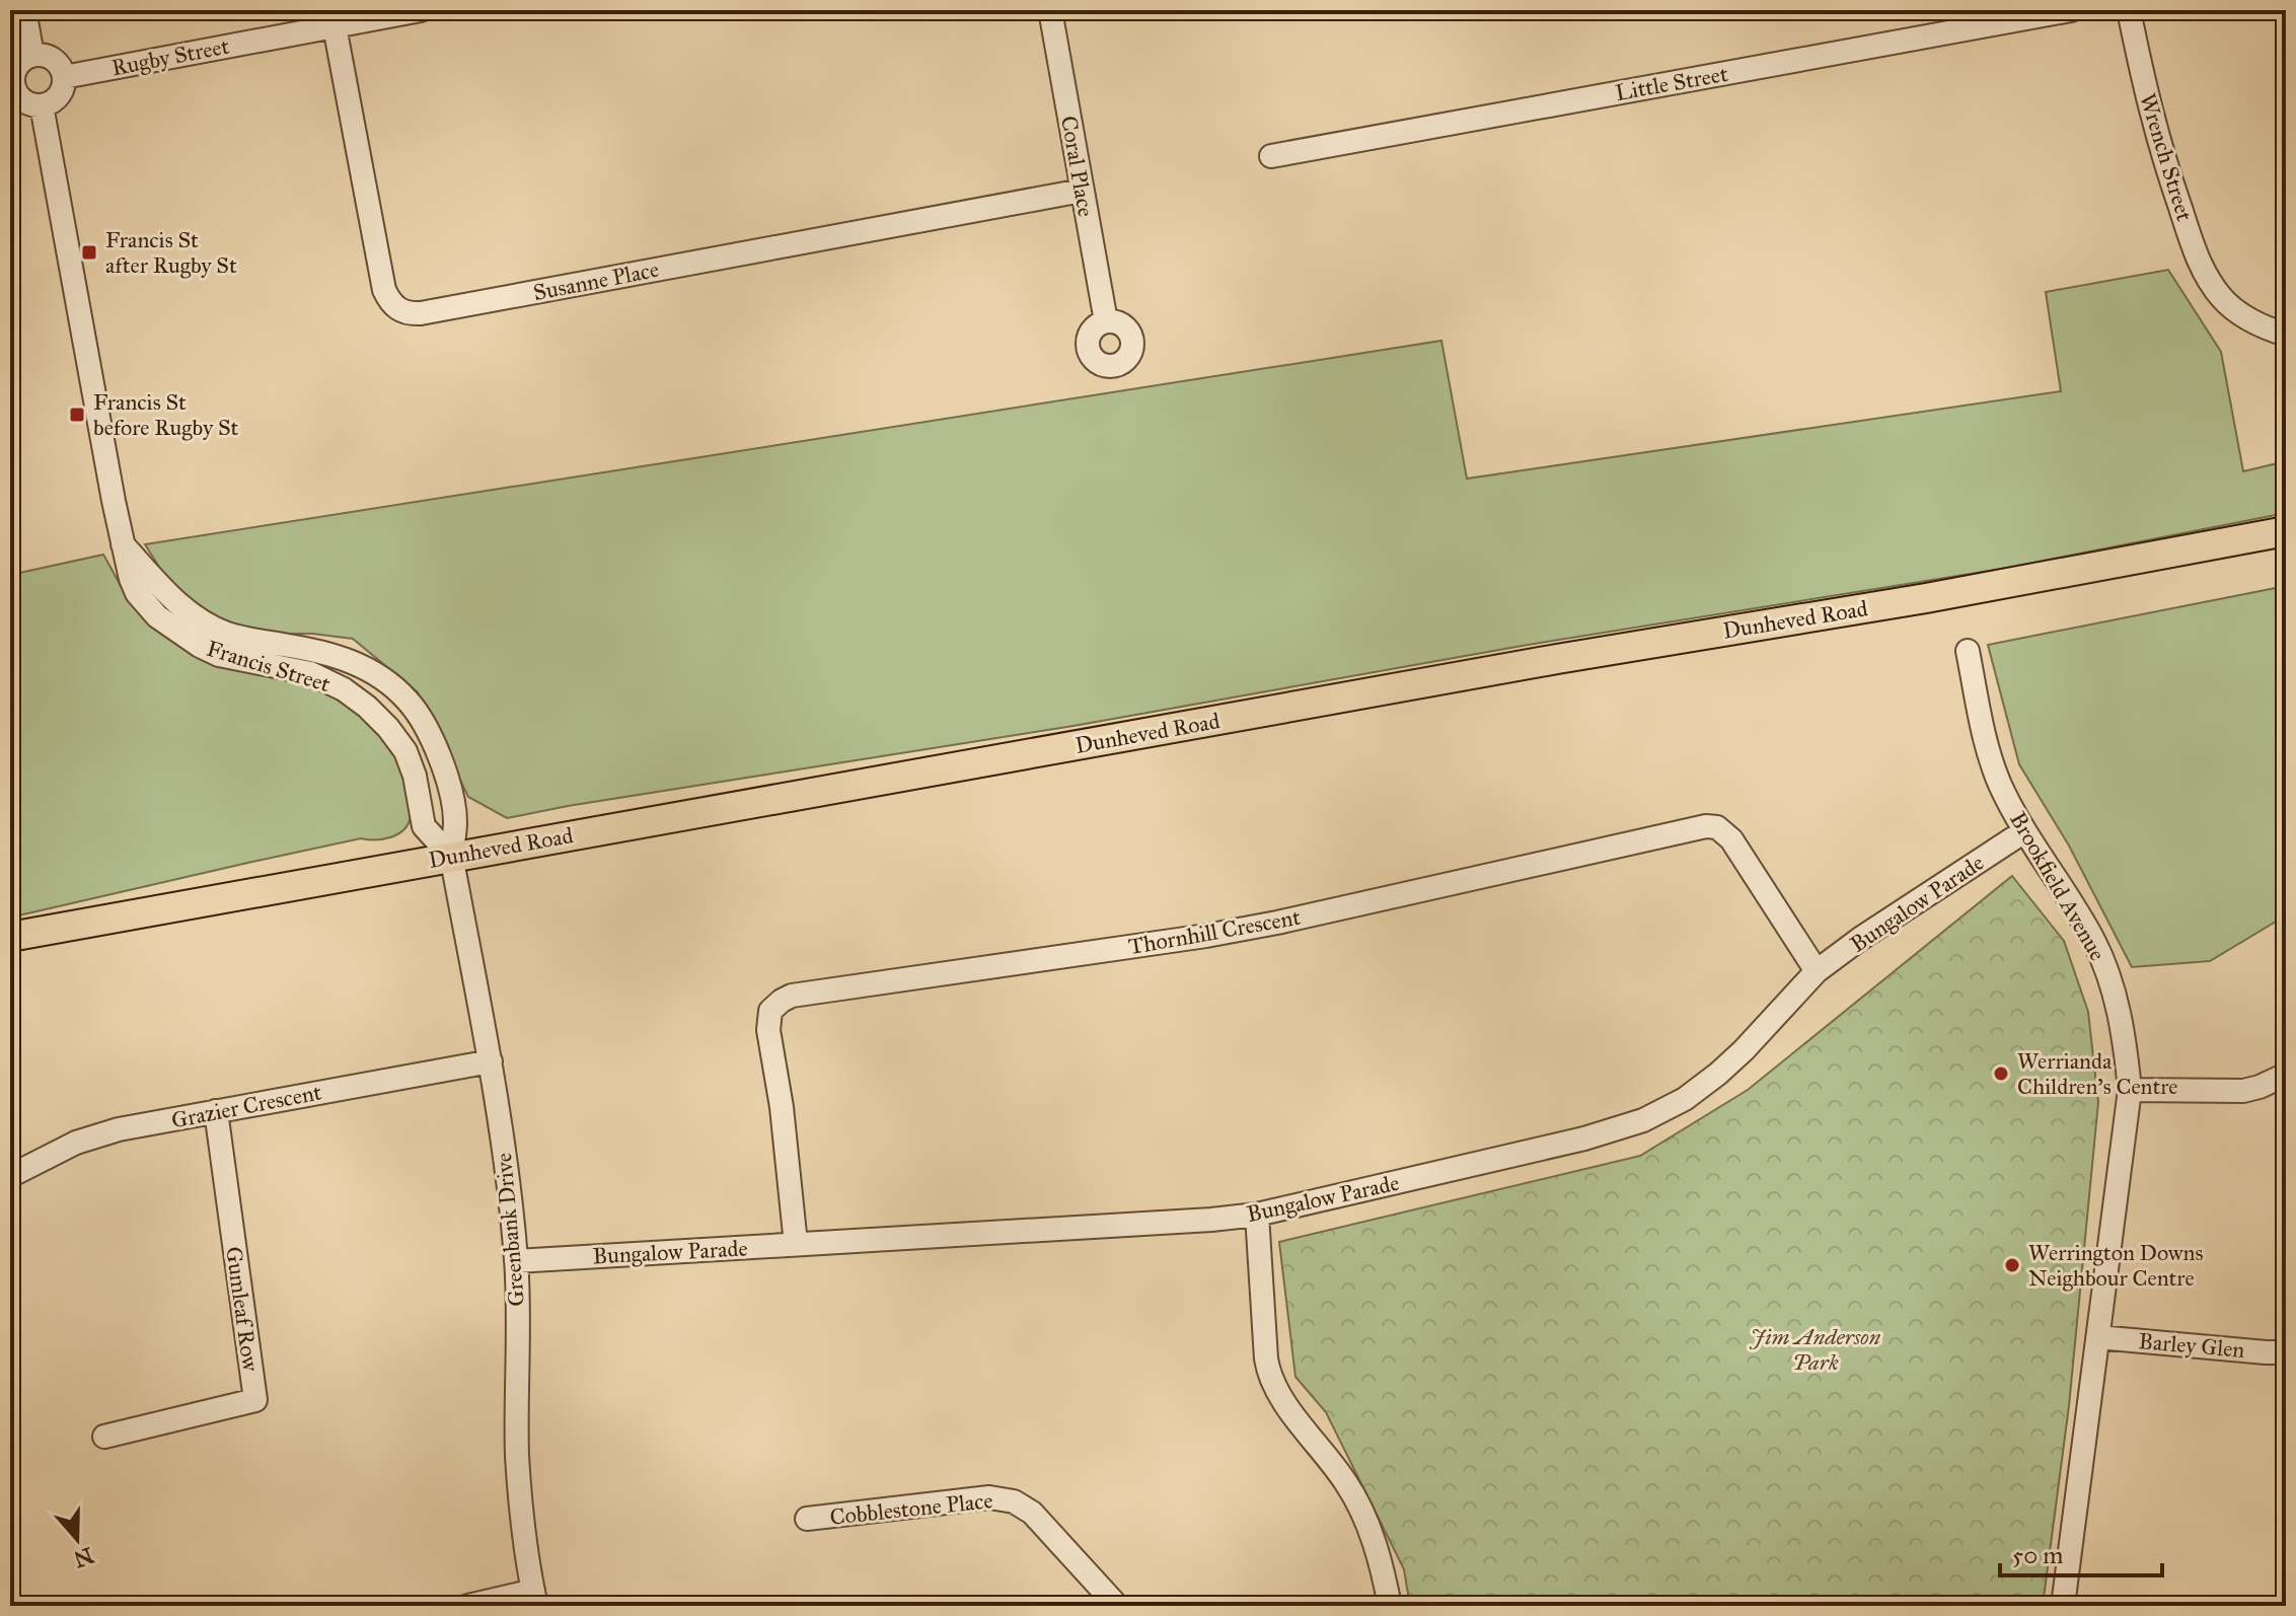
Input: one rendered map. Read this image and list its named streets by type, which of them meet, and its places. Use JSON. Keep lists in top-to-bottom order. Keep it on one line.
{"streets":{"main road":["Dunheved Road"],"street":["Rugby Street","Little Street","Wrench Street","Coral Place","Susanne Place","Francis Street","Brookfield Avenue","Bungalow Parade","Thornhill Crescent","Grazier Crescent","Greenbank Drive","Gumleaf Row","Barley Glen","Cobblestone Place"]},"crossings":[["Rugby Street","Susanne Place"],["Rugby Street","Francis Street"],["Coral Place","Susanne Place"],["Dunheved Road","Francis Street"],["Dunheved Road","Greenbank Drive"],["Francis Street","Greenbank Drive"],["Brookfield Avenue","Bungalow Parade"],["Brookfield Avenue","Barley Glen"],["Bungalow Parade","Thornhill Crescent"],["Bungalow Parade","Greenbank Drive"],["Grazier Crescent","Greenbank Drive"],["Grazier Crescent","Gumleaf Row"]],"parks":["Jim Anderson Park"],"places":{"transit":["Francis St after Rugby St","Francis St before Rugby St"],"other":["Werrianda Children's Centre","Werrington Downs Neighbour Centre"]},"scale_bar":"50 m","north":"bottom"}
